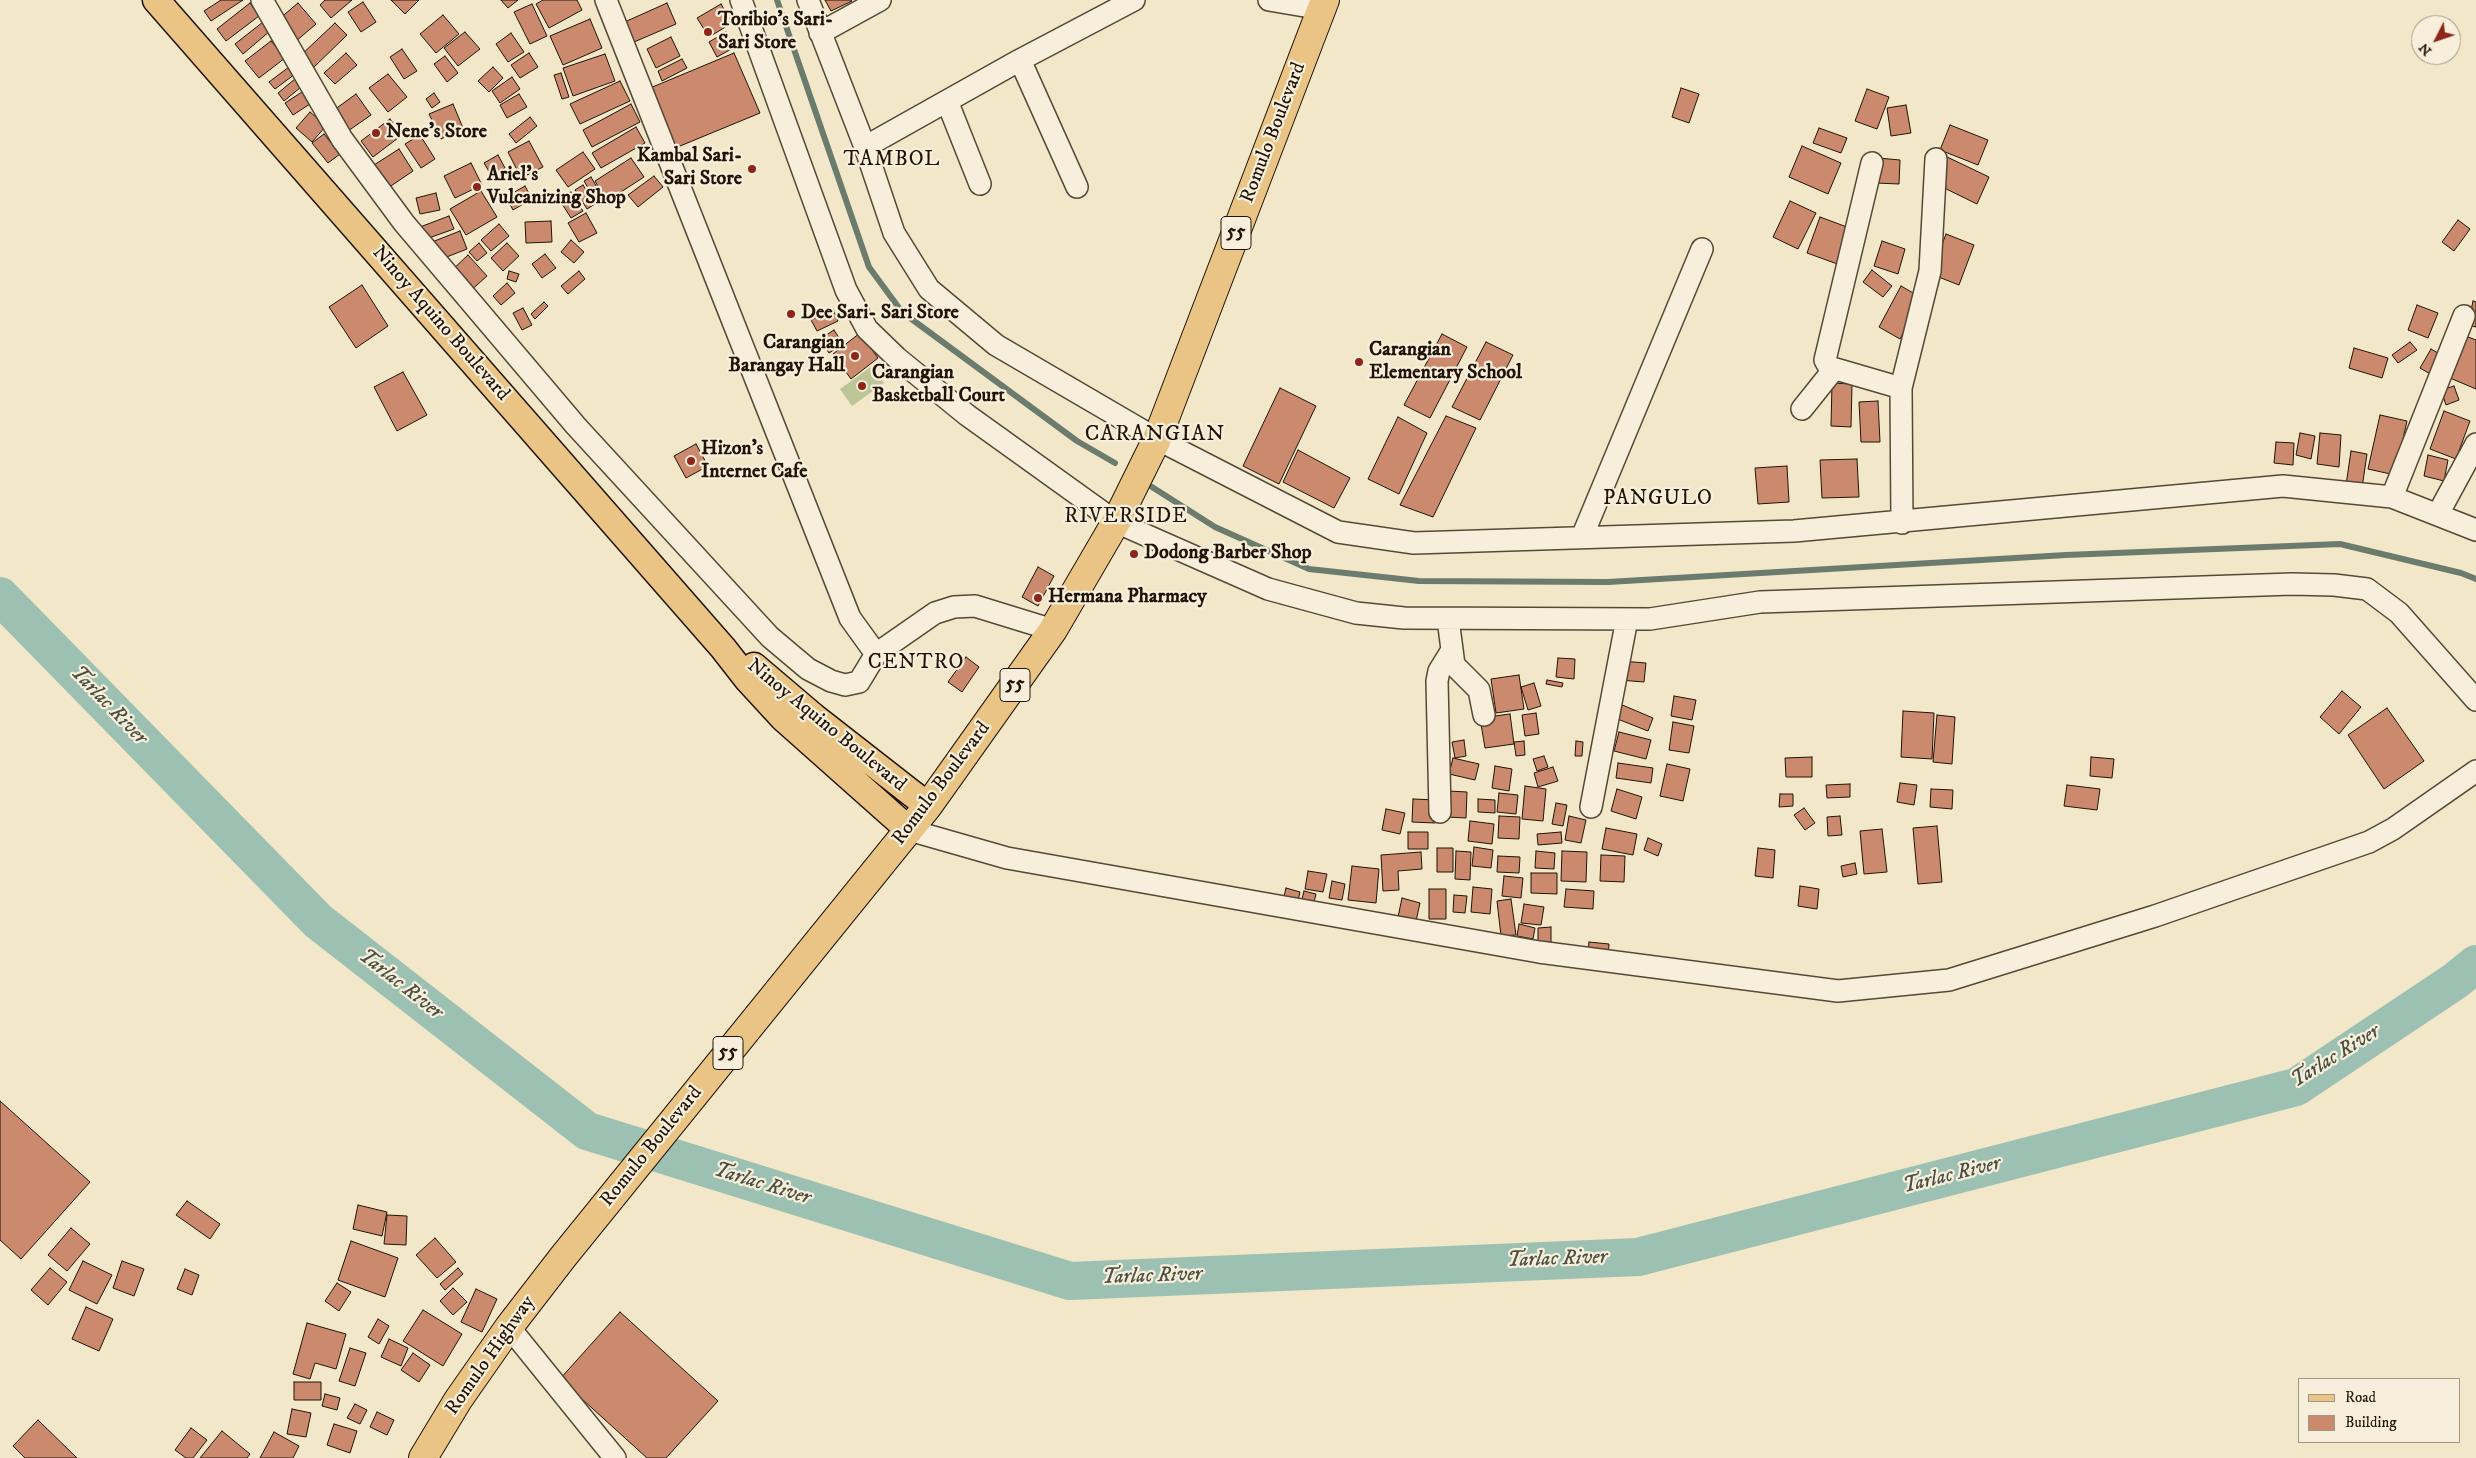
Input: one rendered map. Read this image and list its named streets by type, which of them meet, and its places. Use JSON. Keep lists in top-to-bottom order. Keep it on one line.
{"streets":{"highway":["Romulo Boulevard","55","Romulo Highway"],"main road":["Ninoy Aquino Boulevard"]},"crossings":[["Romulo Boulevard","Ninoy Aquino Boulevard"],["Romulo Boulevard","Romulo Highway"]],"districts":["TAMBOL","CARANGIAN","PANGULO","RIVERSIDE","CENTRO"],"water":["Tarlac River"],"places":["Toribio's Sari- Sari Store","Nene's Store","Kambal Sari- Sari Store","Ariel's Vulcanizing Shop","Dee Sari- Sari Store","Carangian Barangay Hall","Carangian Elementary School","Carangian Basketball Court","Hizon's Internet Cafe","Dodong Barber Shop","Hermana Pharmacy"],"legend":["Road","Building"],"north":"bottom left"}
